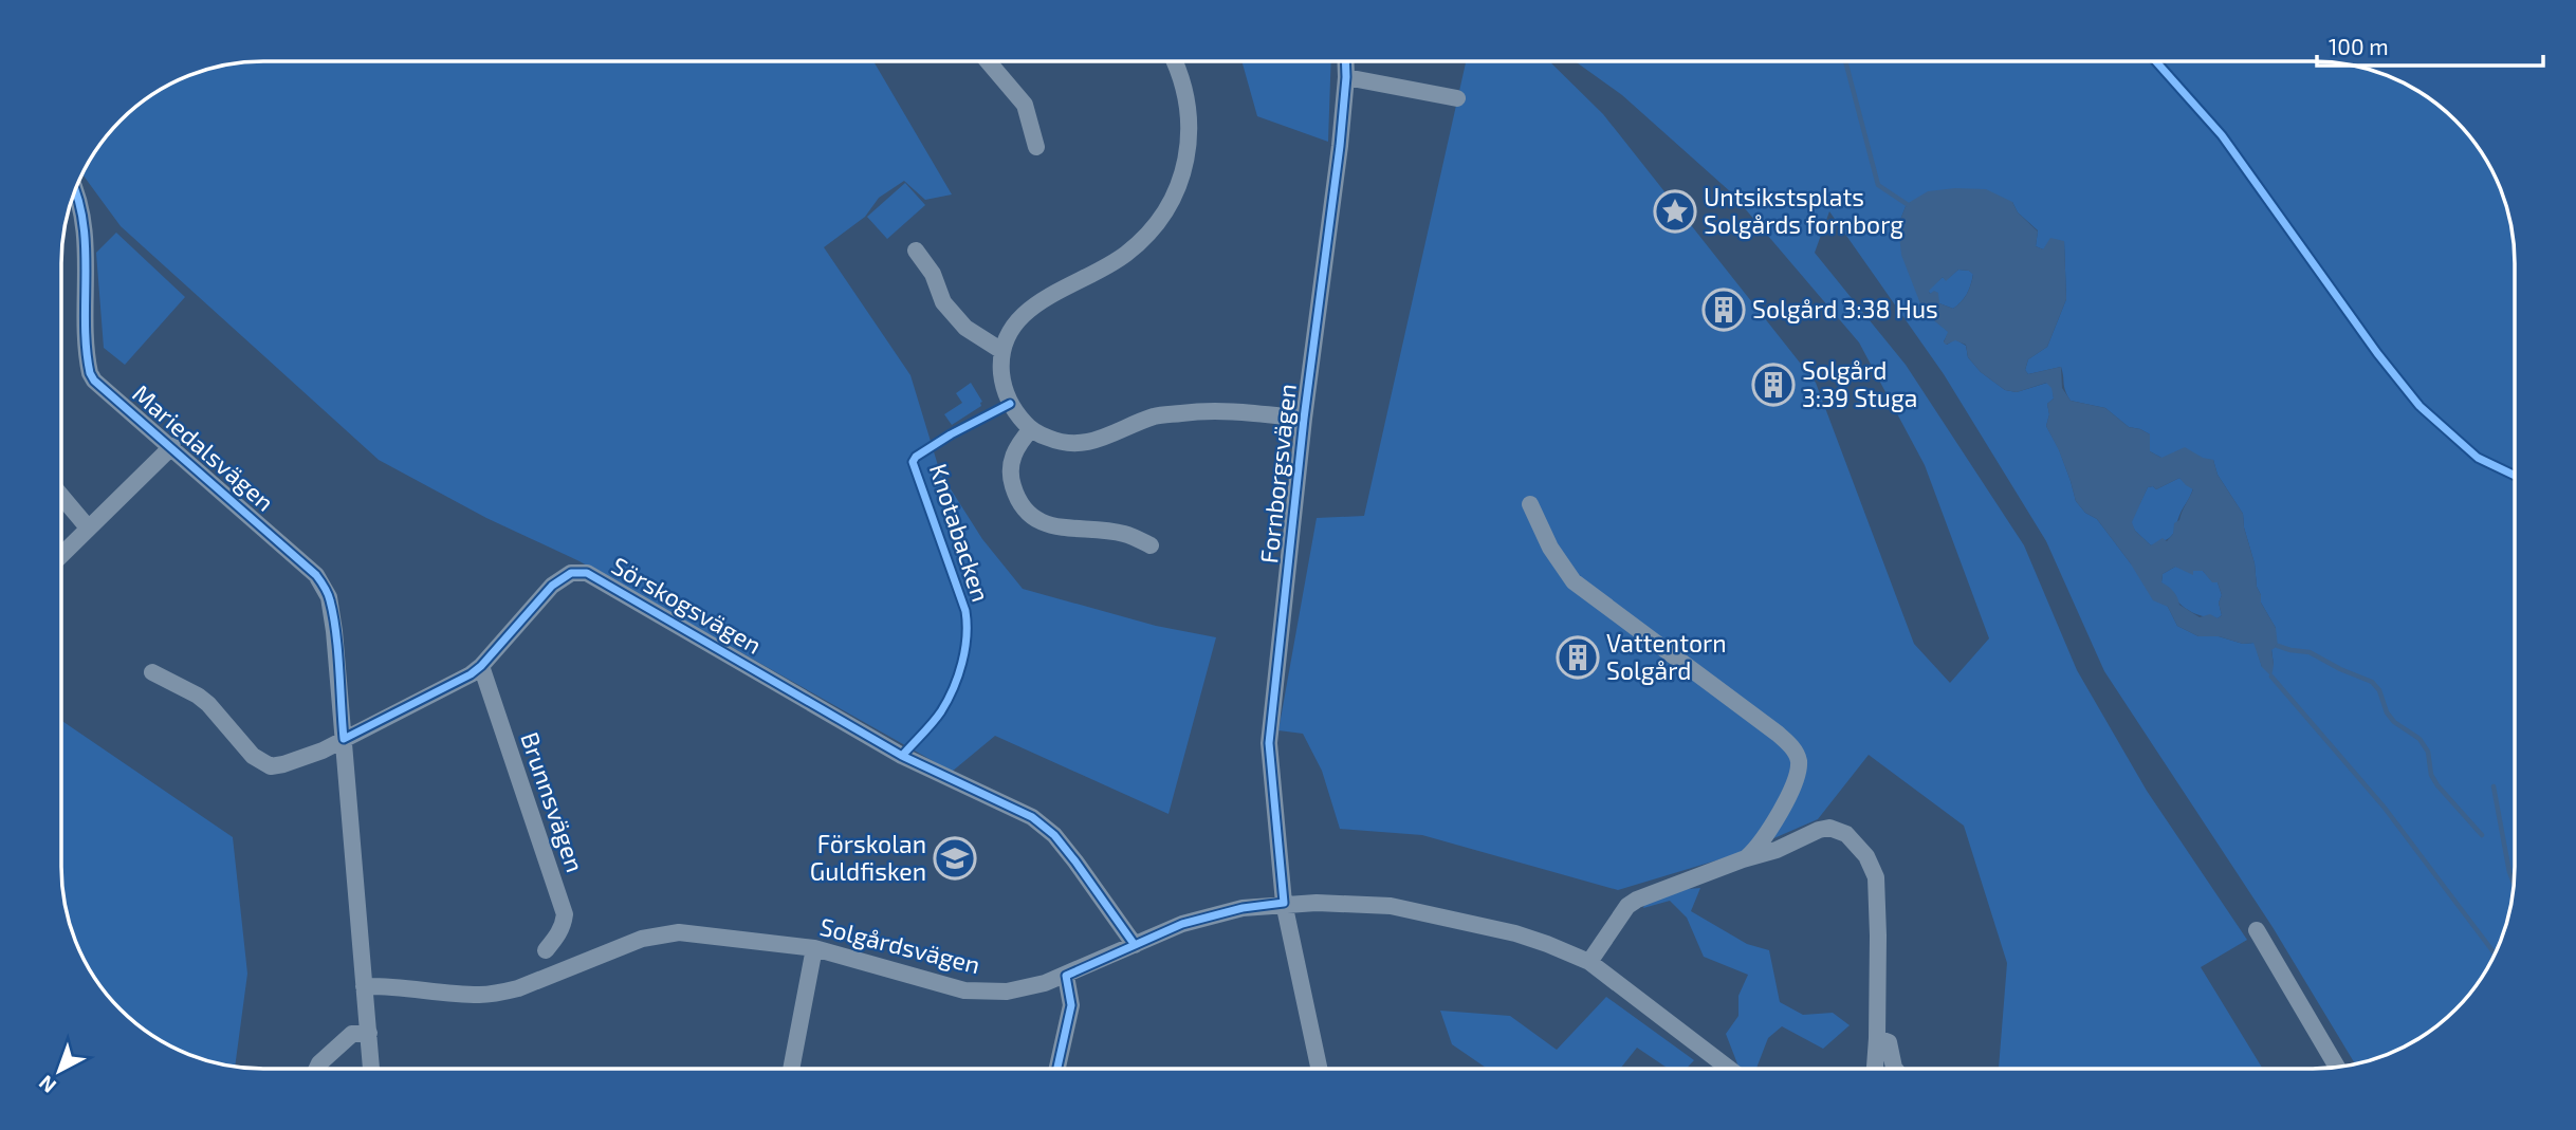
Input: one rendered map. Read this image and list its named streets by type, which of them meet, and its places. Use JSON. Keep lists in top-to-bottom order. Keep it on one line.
{"streets":{"street":["Mariedalsvägen","Fornborgsvägen","Sörskogsvägen","Brunnsvägen","Solgårdsvägen"],"cycle path":["Knotabacken"]},"crossings":[["Mariedalsvägen","Sörskogsvägen"],["Mariedalsvägen","Solgårdsvägen"],["Fornborgsvägen","Solgårdsvägen"],["Sörskogsvägen","Brunnsvägen"],["Sörskogsvägen","Solgårdsvägen"]],"places":{"place":["Untsikstsplats Solgårds fornborg"],"building":["Solgård 3:38 Hus","Solgård 3:39 Stuga","Vattentorn Solgård"],"school or university":["Förskolan Guldfisken"]},"scale_bar":"100 m","north":"bottom left"}
